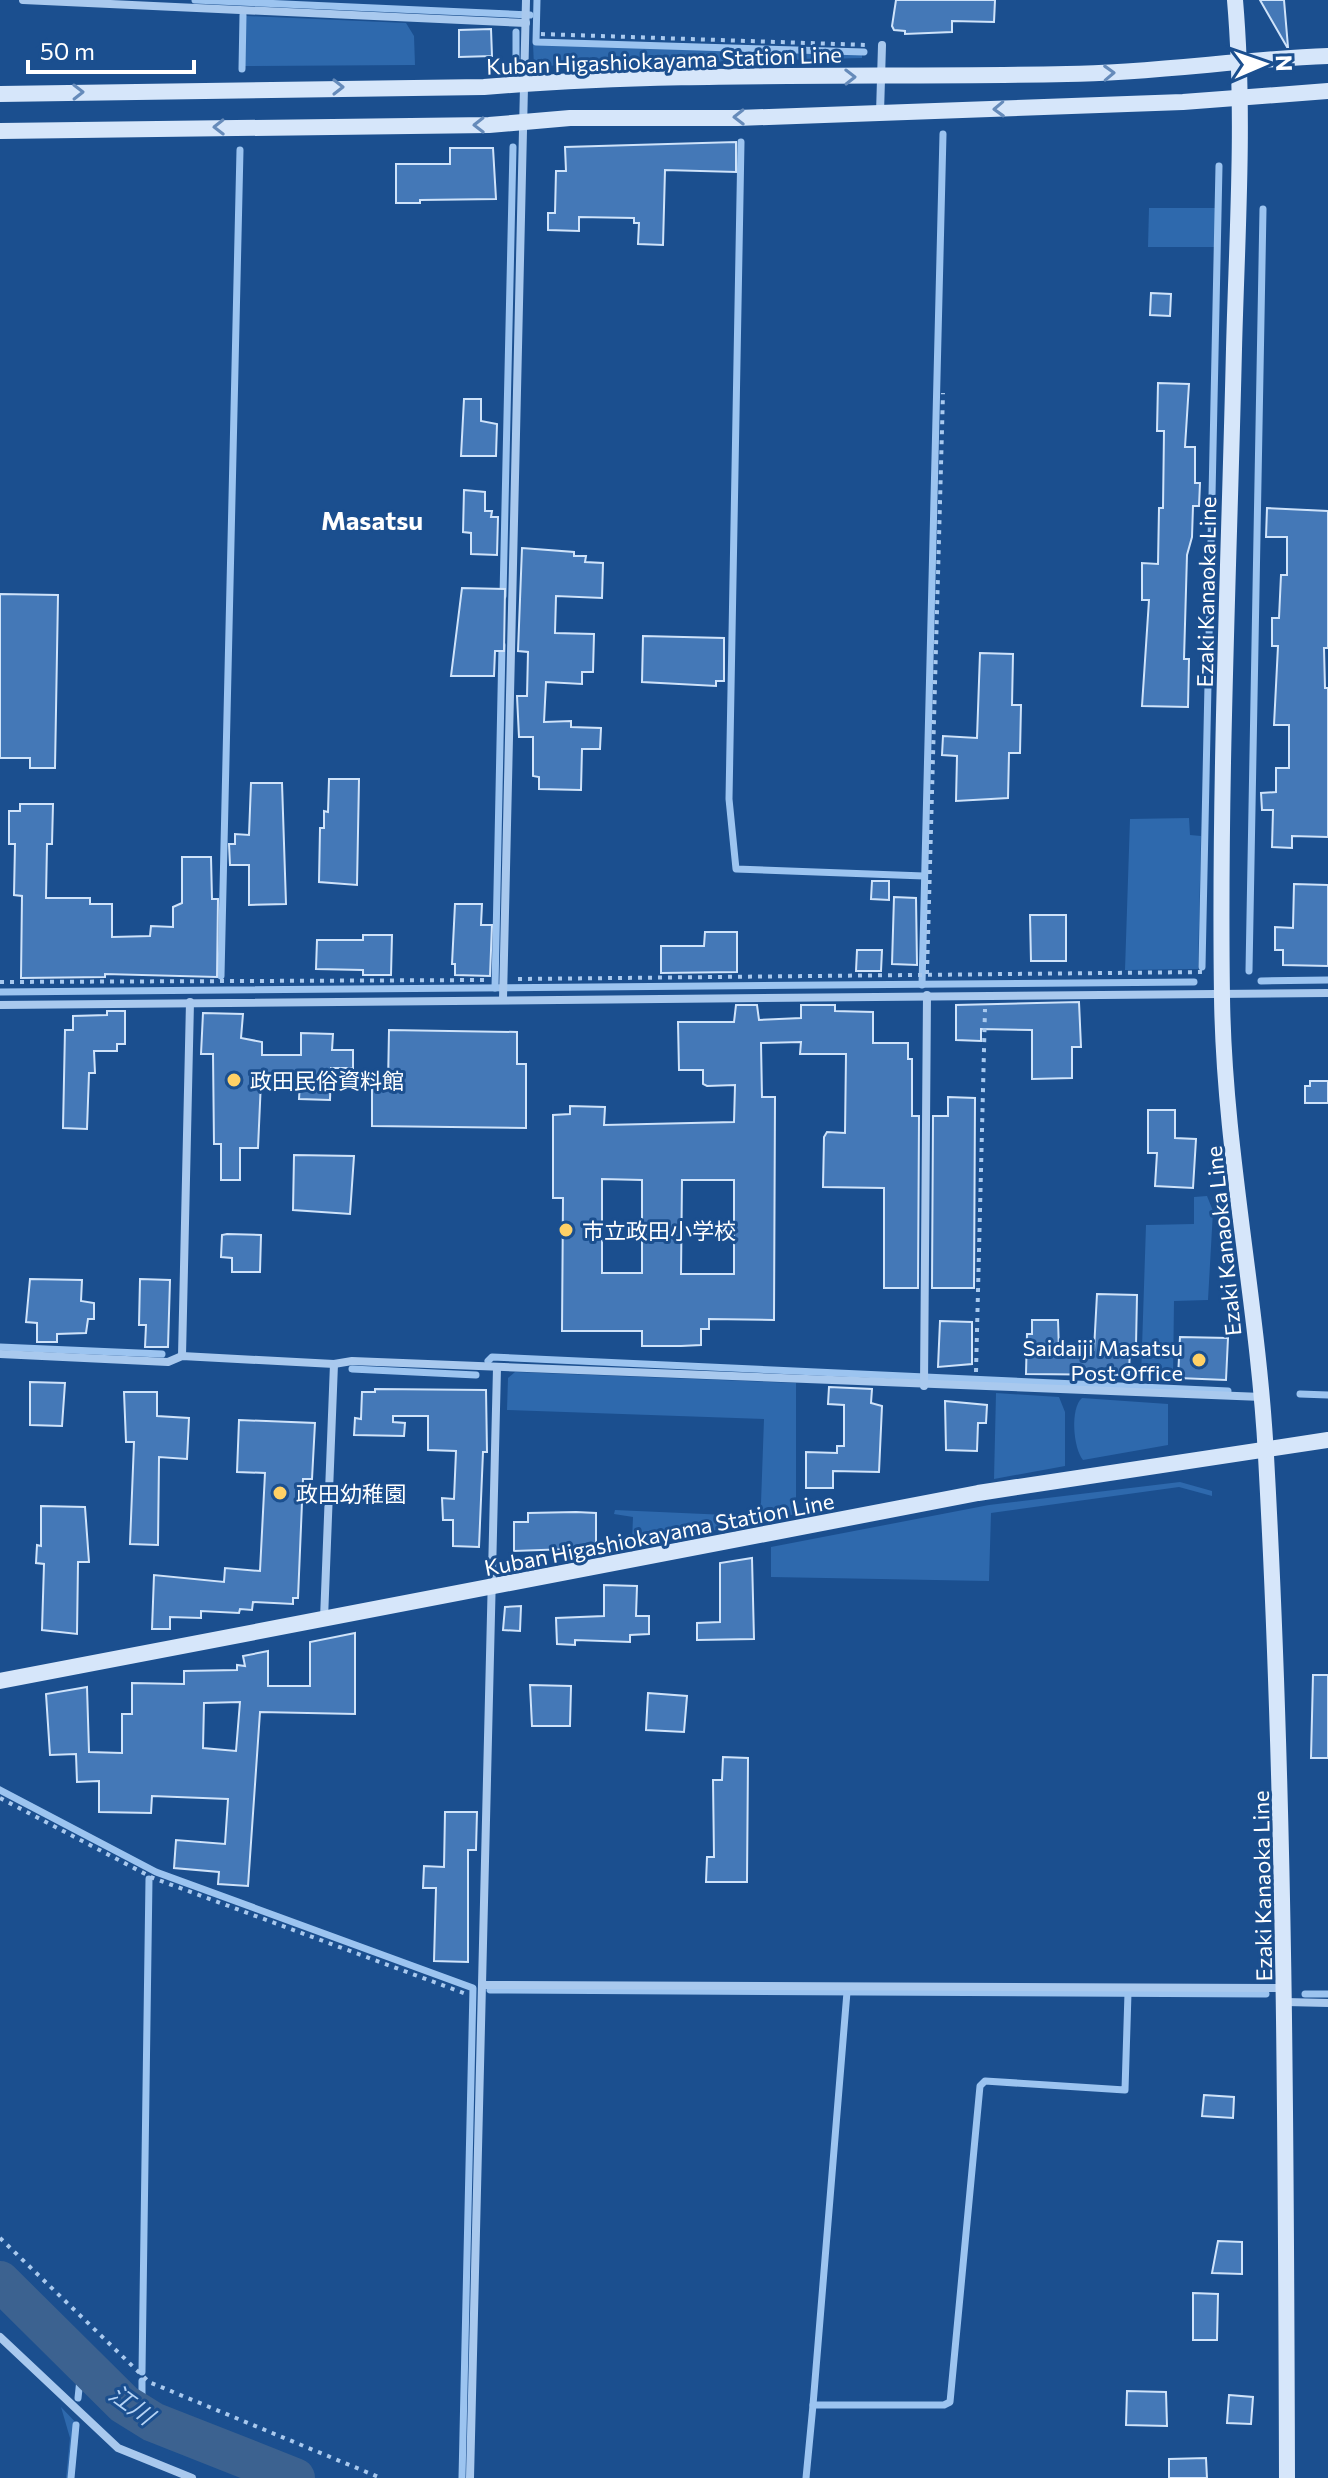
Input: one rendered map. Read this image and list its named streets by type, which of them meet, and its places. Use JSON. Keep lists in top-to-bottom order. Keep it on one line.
{"streets":{"main road":["Kuban Higashiokayama Station Line","Ezaki Kanaoka Line"]},"crossings":[["Kuban Higashiokayama Station Line","Ezaki Kanaoka Line"]],"districts":["Masatsu"],"water":["江川"],"places":["政田民俗資料館","市立政田小学校","Saidaiji Masatsu Post Office","政田幼稚園"],"scale_bar":"50 m","north":"right"}
